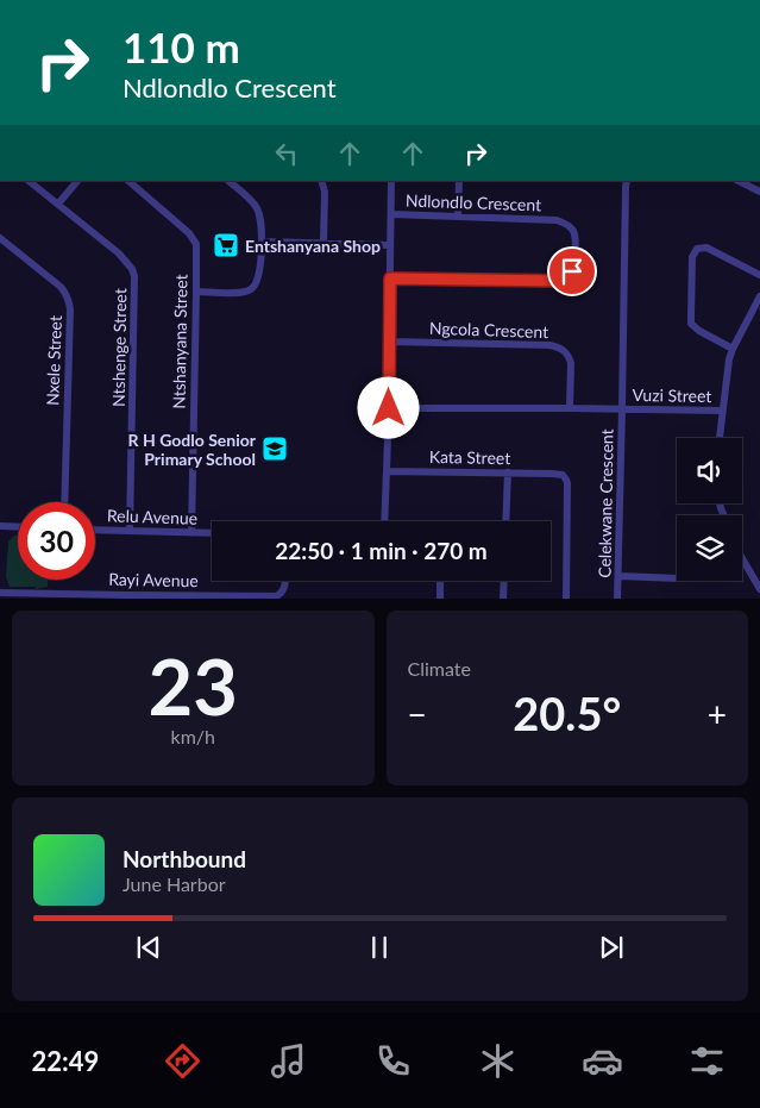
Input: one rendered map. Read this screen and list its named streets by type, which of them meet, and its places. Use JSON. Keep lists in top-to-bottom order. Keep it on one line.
{"streets":{"street":["Ndlondlo Crescent","Ngcola Crescent","Ntshanyana Street","Ntshenge Street","Nxele Street","Vuzi Street","Kata Street","Celekwane Crescent","Relu Avenue","Rayi Avenue"]},"crossings":[["Ntshanyana Street","Relu Avenue"],["Ntshenge Street","Relu Avenue"],["Vuzi Street","Celekwane Crescent"]],"places":{"supermarket":["Entshanyana Shop"],"school or university":["R H Godlo Senior Primary School"]},"page":{"turn":["110 m","Ndlondlo Crescent"],"limit":"30","trip":"22:50 · 1 min · 270 m","tile":[["23","km/h"],"Climate"],"heat":["−","20.5°","+"],"song":["Northbound","June Harbor"],"tabs":"22:49"}}
